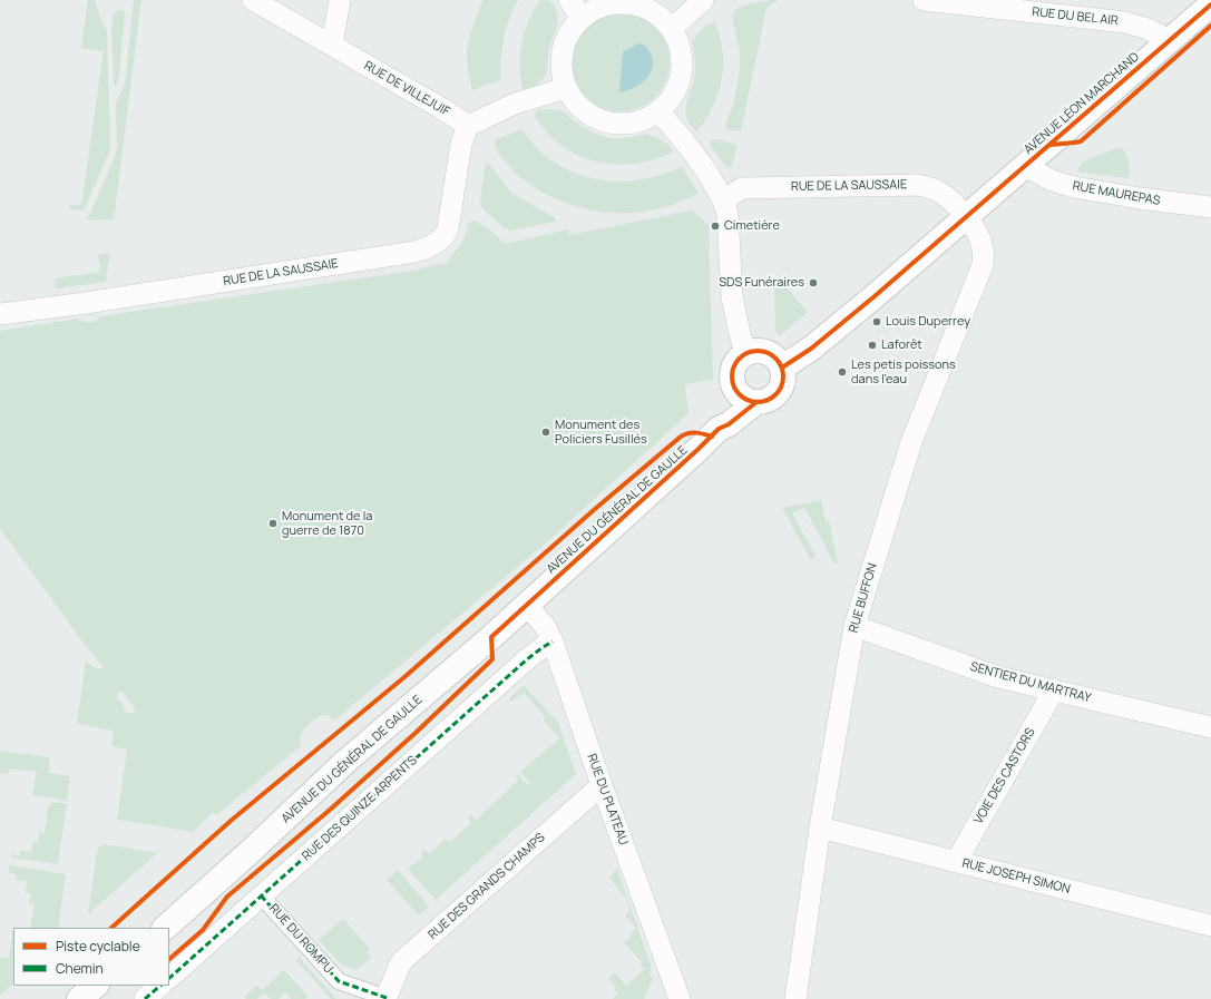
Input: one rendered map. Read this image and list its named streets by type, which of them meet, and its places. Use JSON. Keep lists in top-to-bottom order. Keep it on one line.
{"streets":{"main road":["AVENUE LÉON MARCHAND","AVENUE DU GÉNÉRAL DE GAULLE"],"street":["RUE DU BEL AIR","RUE DE VILLEJUIF","RUE DE LA SAUSSAIE","RUE MAUREPAS","RUE BUFFON","SENTIER DU MARTRAY","VOIE DES CASTORS","RUE DU PLATEAU","RUE DES QUINZE ARPENTS","RUE JOSEPH SIMON","RUE DES GRANDS CHAMPS","RUE DU ROMPU"]},"crossings":[["RUE DU BEL AIR","AVENUE LÉON MARCHAND"],["RUE DE VILLEJUIF","RUE DE LA SAUSSAIE"],["AVENUE LÉON MARCHAND","RUE DE LA SAUSSAIE"],["AVENUE LÉON MARCHAND","RUE MAUREPAS"],["AVENUE LÉON MARCHAND","AVENUE DU GÉNÉRAL DE GAULLE"],["AVENUE LÉON MARCHAND","RUE BUFFON"],["RUE DE LA SAUSSAIE","RUE BUFFON"],["AVENUE DU GÉNÉRAL DE GAULLE","RUE DU PLATEAU"],["RUE BUFFON","SENTIER DU MARTRAY"],["RUE BUFFON","RUE JOSEPH SIMON"],["SENTIER DU MARTRAY","VOIE DES CASTORS"],["VOIE DES CASTORS","RUE JOSEPH SIMON"],["RUE DU PLATEAU","RUE DES QUINZE ARPENTS"],["RUE DU PLATEAU","RUE DES GRANDS CHAMPS"],["RUE DES QUINZE ARPENTS","RUE DU ROMPU"],["RUE DES GRANDS CHAMPS","RUE DU ROMPU"]],"places":["Cimetière","SDS Funéraires","Louis Duperrey","Laforêt","Les petis poissons dans l'eau","Monument des Policiers Fusillés","Monument de la guerre de 1870"],"legend":["Piste cyclable","Chemin"]}
